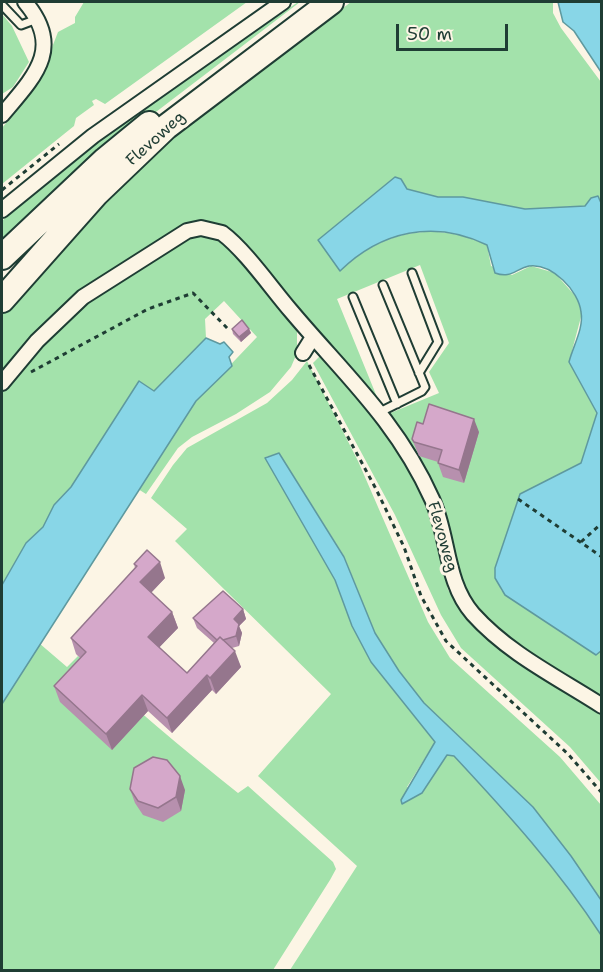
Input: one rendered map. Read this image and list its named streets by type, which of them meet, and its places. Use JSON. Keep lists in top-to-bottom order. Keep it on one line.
{"streets":{"highway":["Flevoweg"]},"scale_bar":"50 m"}
